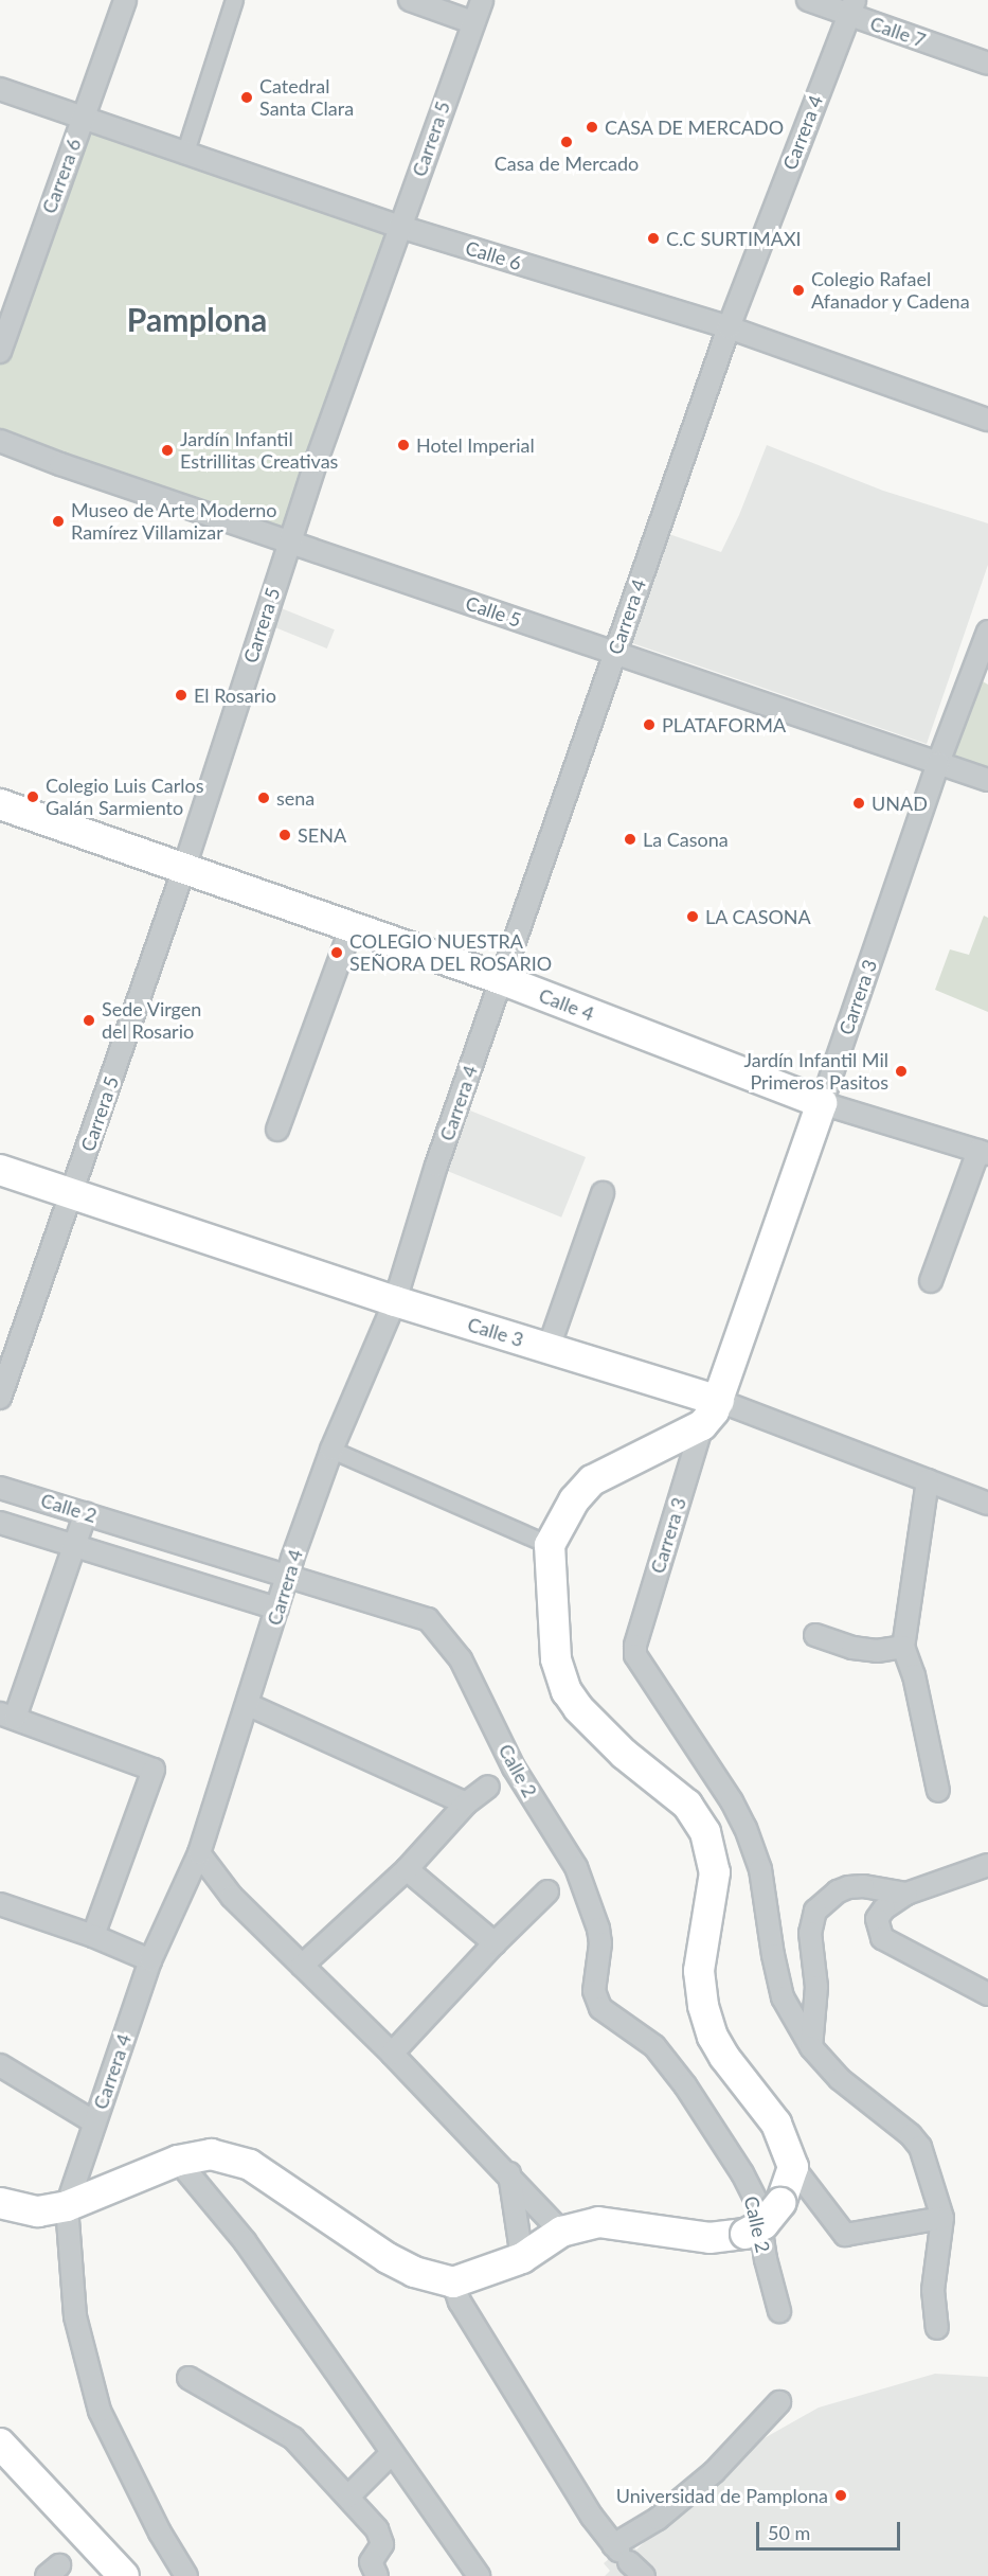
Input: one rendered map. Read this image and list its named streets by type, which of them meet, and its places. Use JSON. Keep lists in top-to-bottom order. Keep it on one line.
{"streets":{"main road":["Carrera 3","Calle 4","Calle 3"],"street":["Calle 7","Carrera 4","Carrera 5","Carrera 6","Calle 6","Calle 5","Calle 2"]},"crossings":[["Calle 7","Carrera 4"],["Carrera 4","Calle 6"],["Carrera 4","Calle 5"],["Carrera 4","Calle 4"],["Carrera 4","Calle 3"],["Carrera 4","Calle 2"],["Carrera 5","Calle 6"],["Carrera 5","Calle 5"],["Carrera 5","Calle 4"],["Carrera 5","Calle 3"],["Carrera 6","Calle 6"],["Calle 5","Carrera 3"],["Carrera 3","Calle 4"],["Carrera 3","Calle 3"]],"districts":["Pamplona"],"places":["Catedral Santa Clara","CASA DE MERCADO","Casa de Mercado","C.C SURTIMAXI","Colegio Rafael Afanador y Cadena","Hotel Imperial","Jardín Infantil Estrillitas Creativas","Museo de Arte Moderno Ramírez Villamizar","El Rosario","PLATAFORMA","Colegio Luis Carlos Galán Sarmiento","sena","UNAD","SENA","La Casona","LA CASONA","COLEGIO NUESTRA SEÑORA DEL ROSARIO","Sede Virgen del Rosario","Jardín Infantil Mil Primeros Pasitos","Universidad de Pamplona"],"scale_bar":"50 m"}
